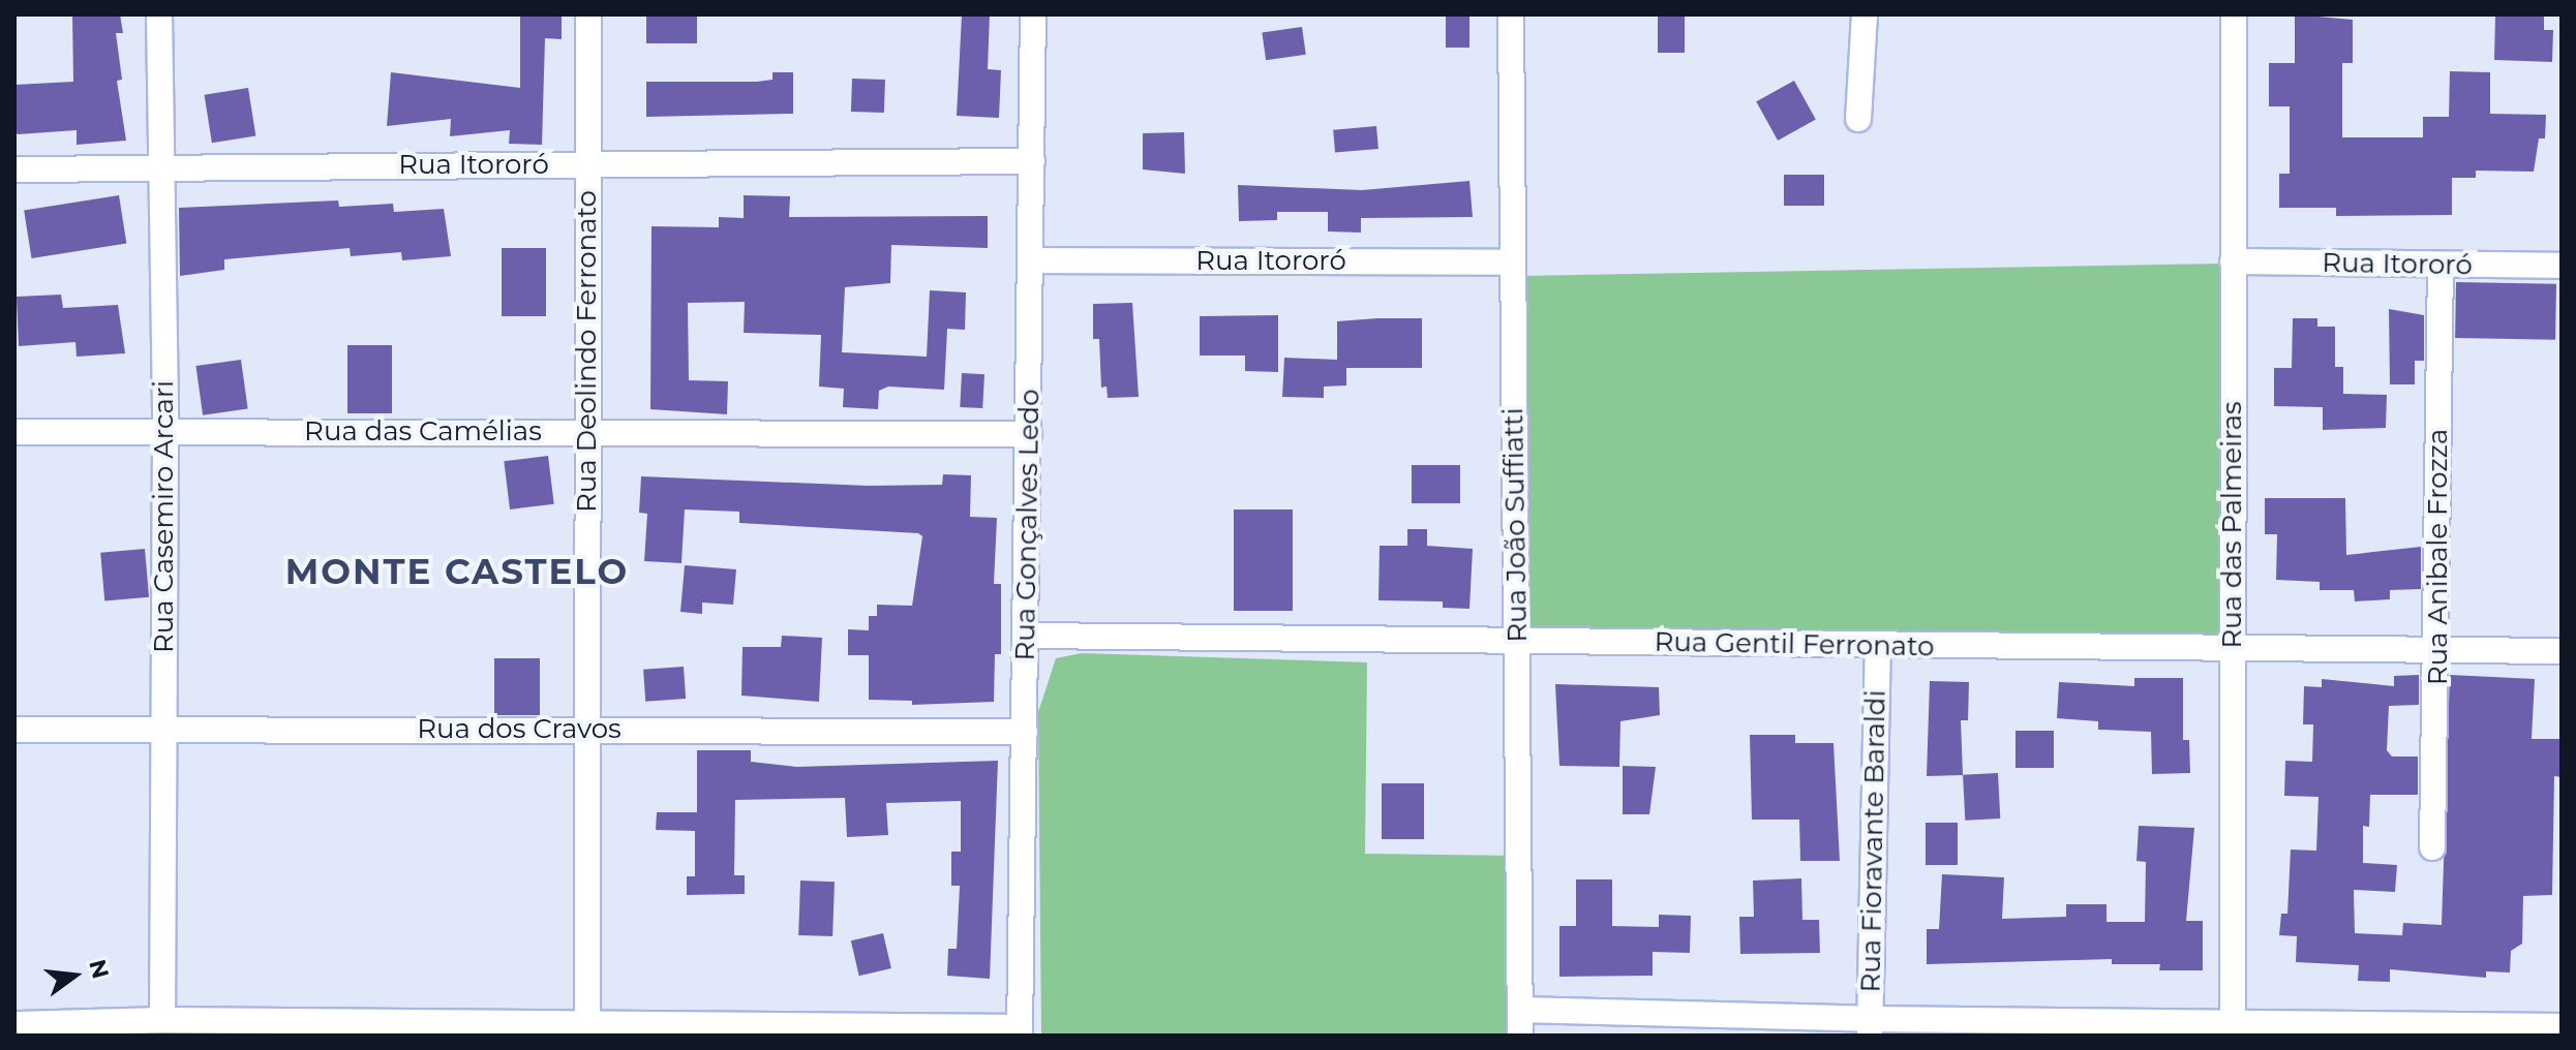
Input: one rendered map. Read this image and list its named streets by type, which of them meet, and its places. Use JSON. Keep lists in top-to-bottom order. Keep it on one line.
{"streets":{"street":["Rua Itororó","Rua Deolindo Ferronato","Rua das Camélias","Rua Casemiro Arcari","Rua Gonçalves Ledo","Rua João Suffiatti","Rua das Palmeiras","Rua Anibale Frozza","Rua Gentil Ferronato","Rua dos Cravos","Rua Fioravante Baraldi"]},"crossings":[["Rua Itororó","Rua Deolindo Ferronato"],["Rua Itororó","Rua Casemiro Arcari"],["Rua Itororó","Rua Gonçalves Ledo"],["Rua Itororó","Rua João Suffiatti"],["Rua Itororó","Rua das Palmeiras"],["Rua Itororó","Rua Anibale Frozza"],["Rua Deolindo Ferronato","Rua das Camélias"],["Rua Deolindo Ferronato","Rua dos Cravos"],["Rua das Camélias","Rua Casemiro Arcari"],["Rua das Camélias","Rua Gonçalves Ledo"],["Rua Casemiro Arcari","Rua dos Cravos"],["Rua Gonçalves Ledo","Rua Gentil Ferronato"],["Rua Gonçalves Ledo","Rua dos Cravos"],["Rua João Suffiatti","Rua Gentil Ferronato"],["Rua das Palmeiras","Rua Gentil Ferronato"],["Rua Anibale Frozza","Rua Gentil Ferronato"],["Rua Gentil Ferronato","Rua Fioravante Baraldi"]],"districts":["MONTE CASTELO"],"north":"right"}
